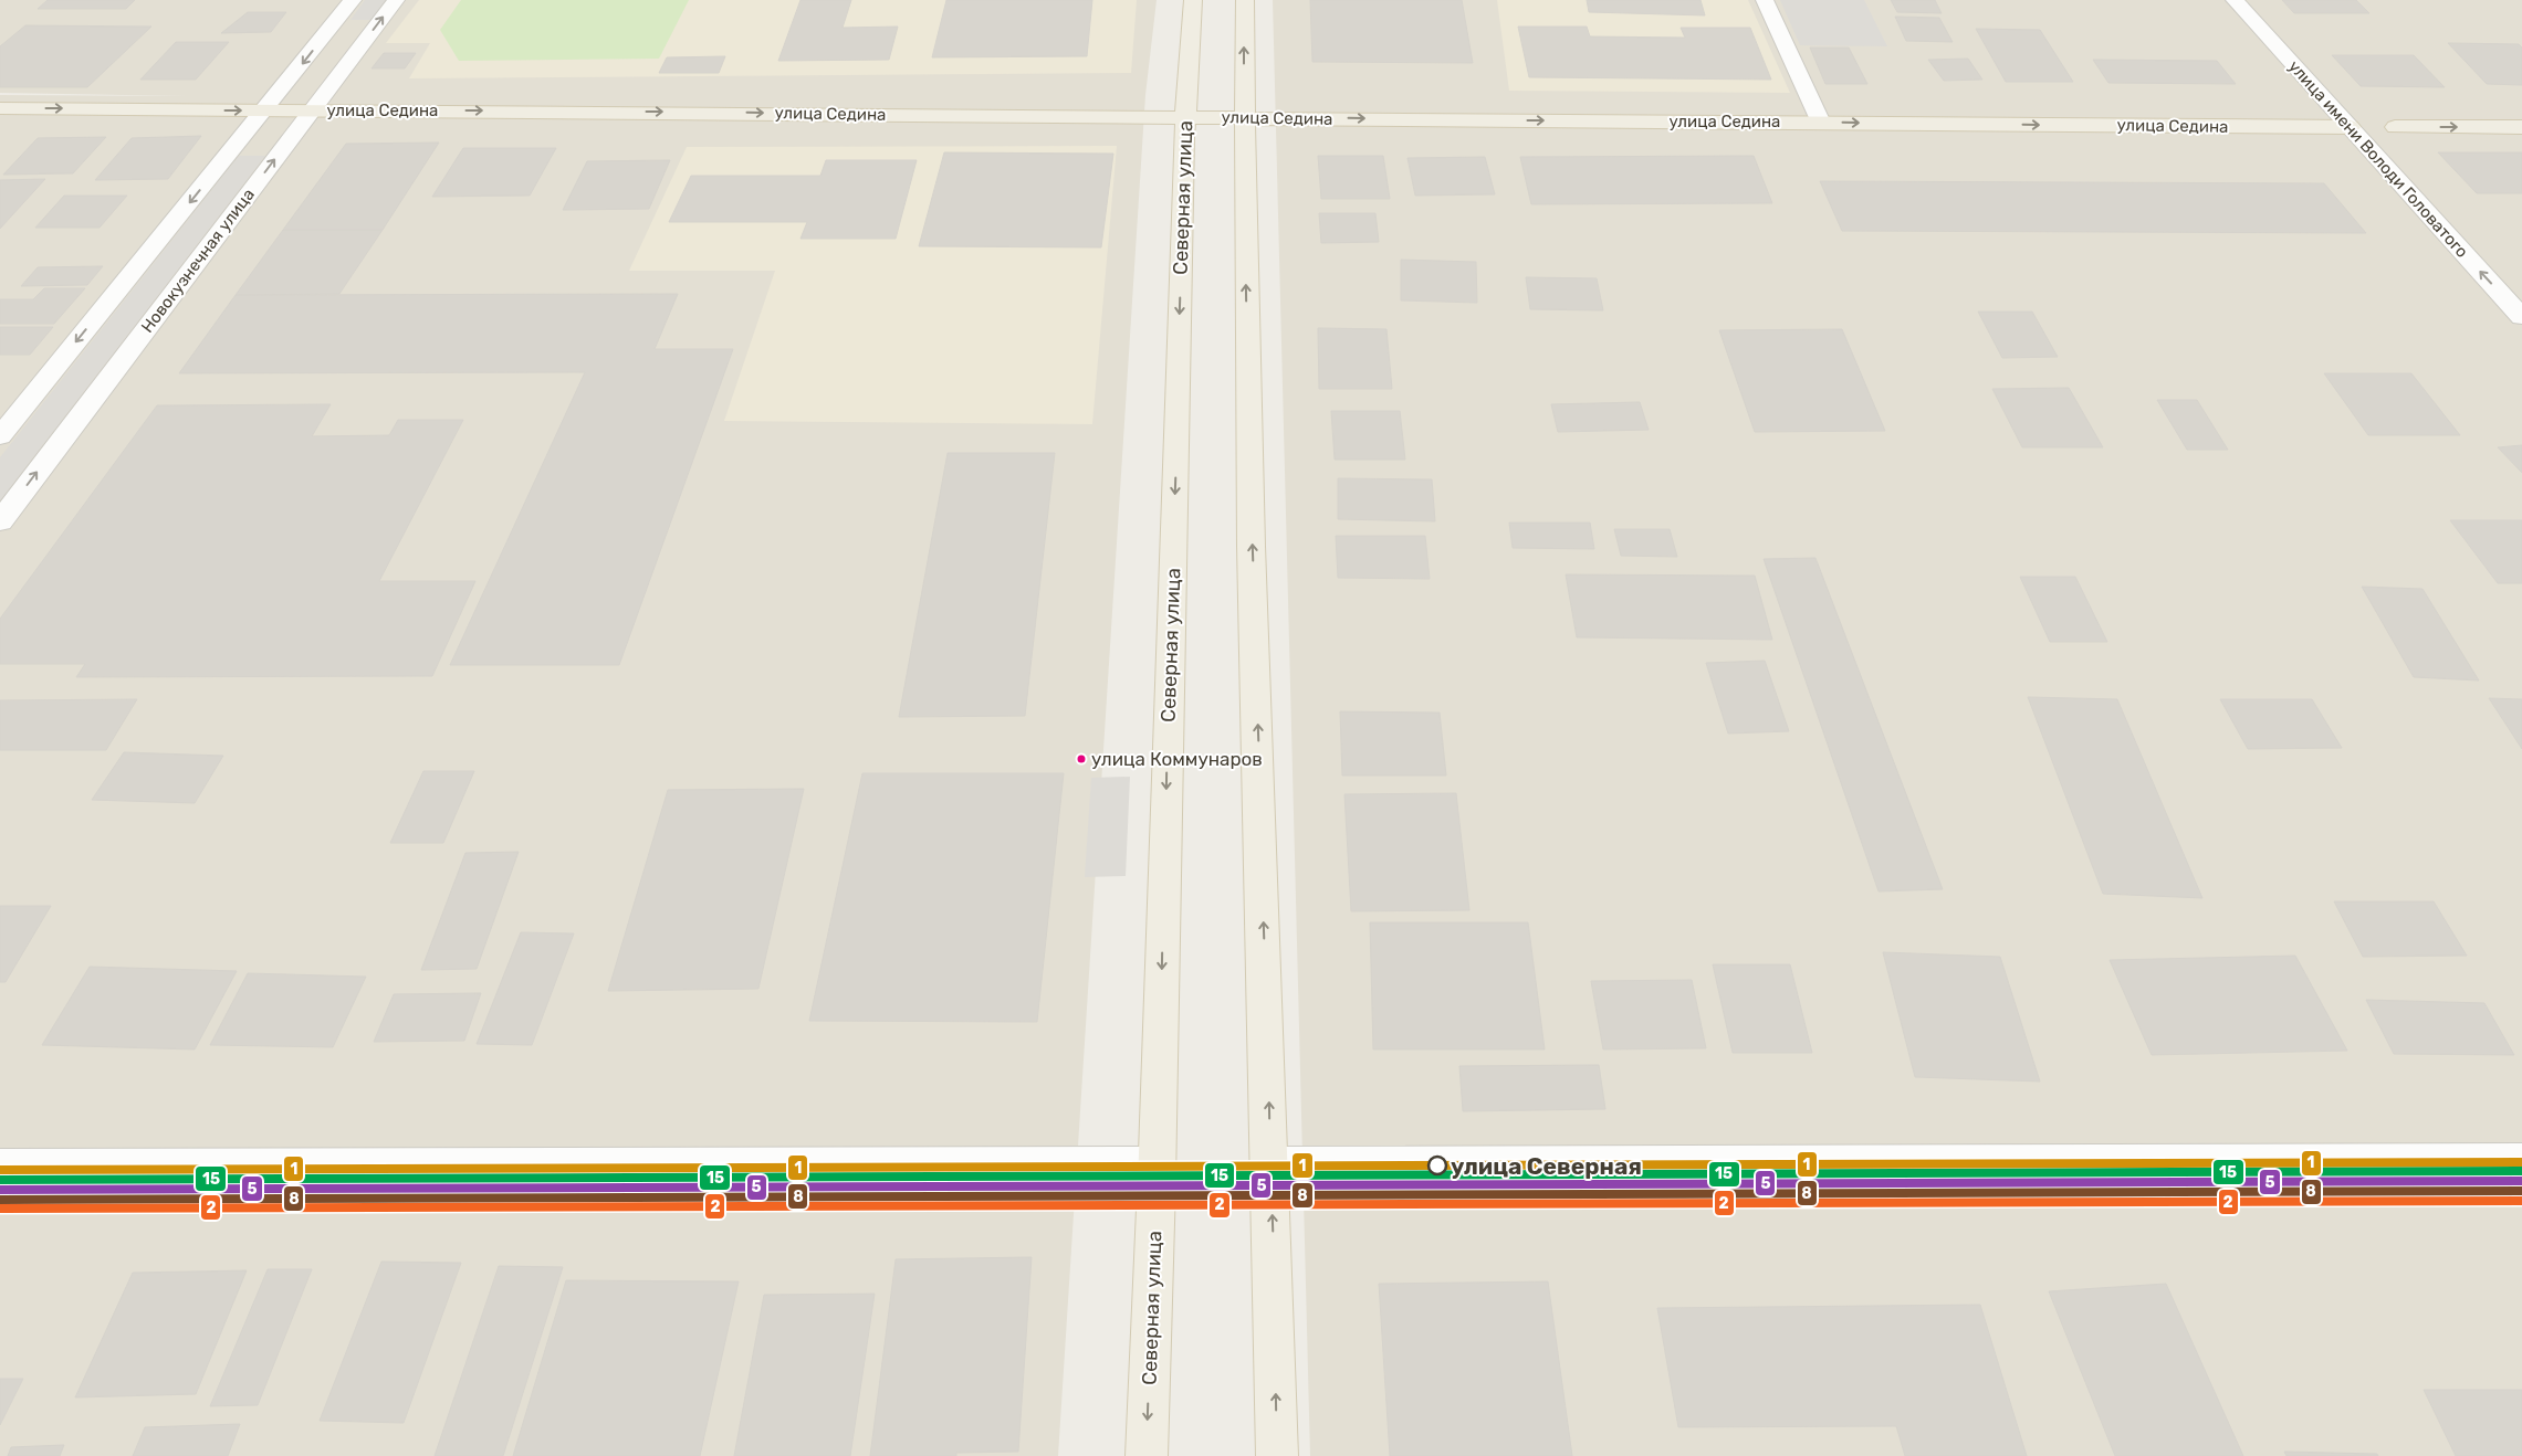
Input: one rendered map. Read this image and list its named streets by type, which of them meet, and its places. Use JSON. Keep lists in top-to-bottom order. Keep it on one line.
{"streets":{"main road":["улица Седина","Северная улица"],"street":["улица имени Володи Головатого","Новокузнечная улица"]},"crossings":[["улица Седина","улица имени Володи Головатого"],["улица Седина","Северная улица"],["улица Седина","Новокузнечная улица"]],"one_way":["улица Седина","улица имени Володи Головатого"],"places":["улица Коммунаров","улица Северная"],"lines":["transit line 1","transit line 15","transit line 5","transit line 8","transit line 2"]}
